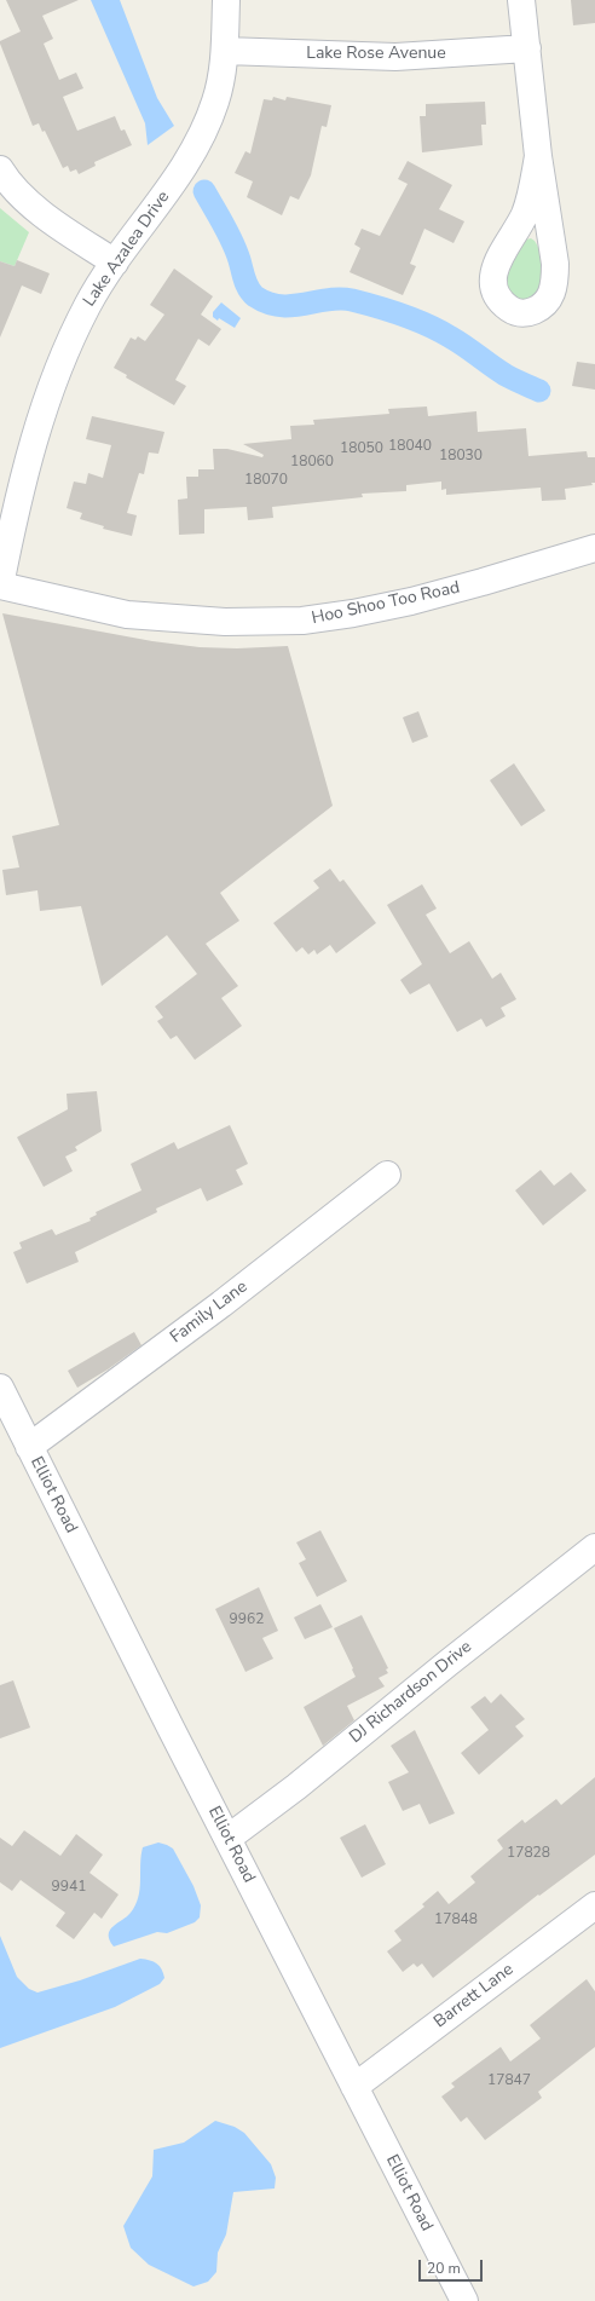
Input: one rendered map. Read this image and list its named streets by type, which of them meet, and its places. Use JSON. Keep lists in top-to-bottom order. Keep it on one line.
{"streets":{"street":["Lake Rose Avenue","Lake Azalea Drive","Hoo Shoo Too Road","Family Lane","Elliot Road","DJ Richardson Drive","Barrett Lane"]},"crossings":[["Lake Rose Avenue","Lake Azalea Drive"],["Lake Azalea Drive","Hoo Shoo Too Road"],["Family Lane","Elliot Road"],["Elliot Road","DJ Richardson Drive"],["Elliot Road","Barrett Lane"]],"house_numbers":["18040","18050","18030","18060","18070","9962","17828","9941","17848","17847"],"scale_bar":"20 m"}
